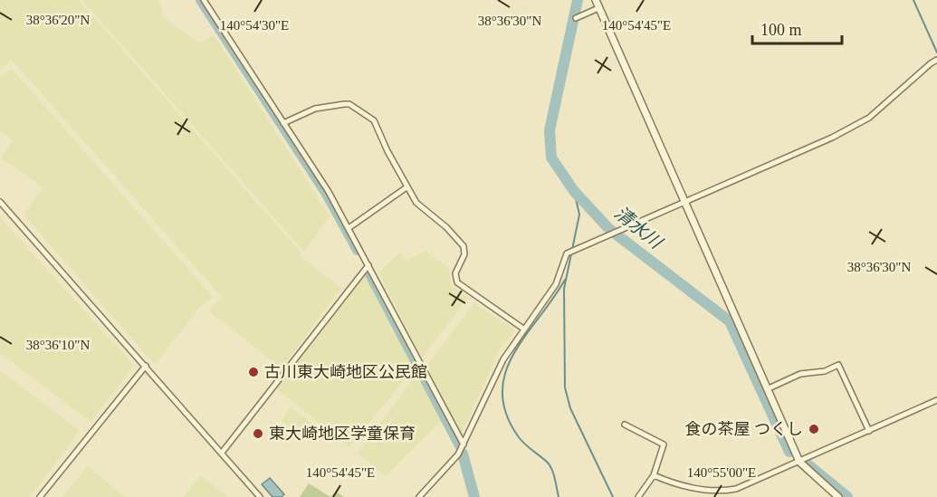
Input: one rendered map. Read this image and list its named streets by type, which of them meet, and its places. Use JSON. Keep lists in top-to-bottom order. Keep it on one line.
{"water":["清水川"],"places":["古川東大崎地区公民館","食の茶屋 つくし","東大崎地区学童保育"],"scale_bar":"100 m","coordinates":["38°36'20\"N","38°36'30\"N","140°54'30\"E","140°54'45\"E","38°36'10\"N","140°55'00\"E"]}
